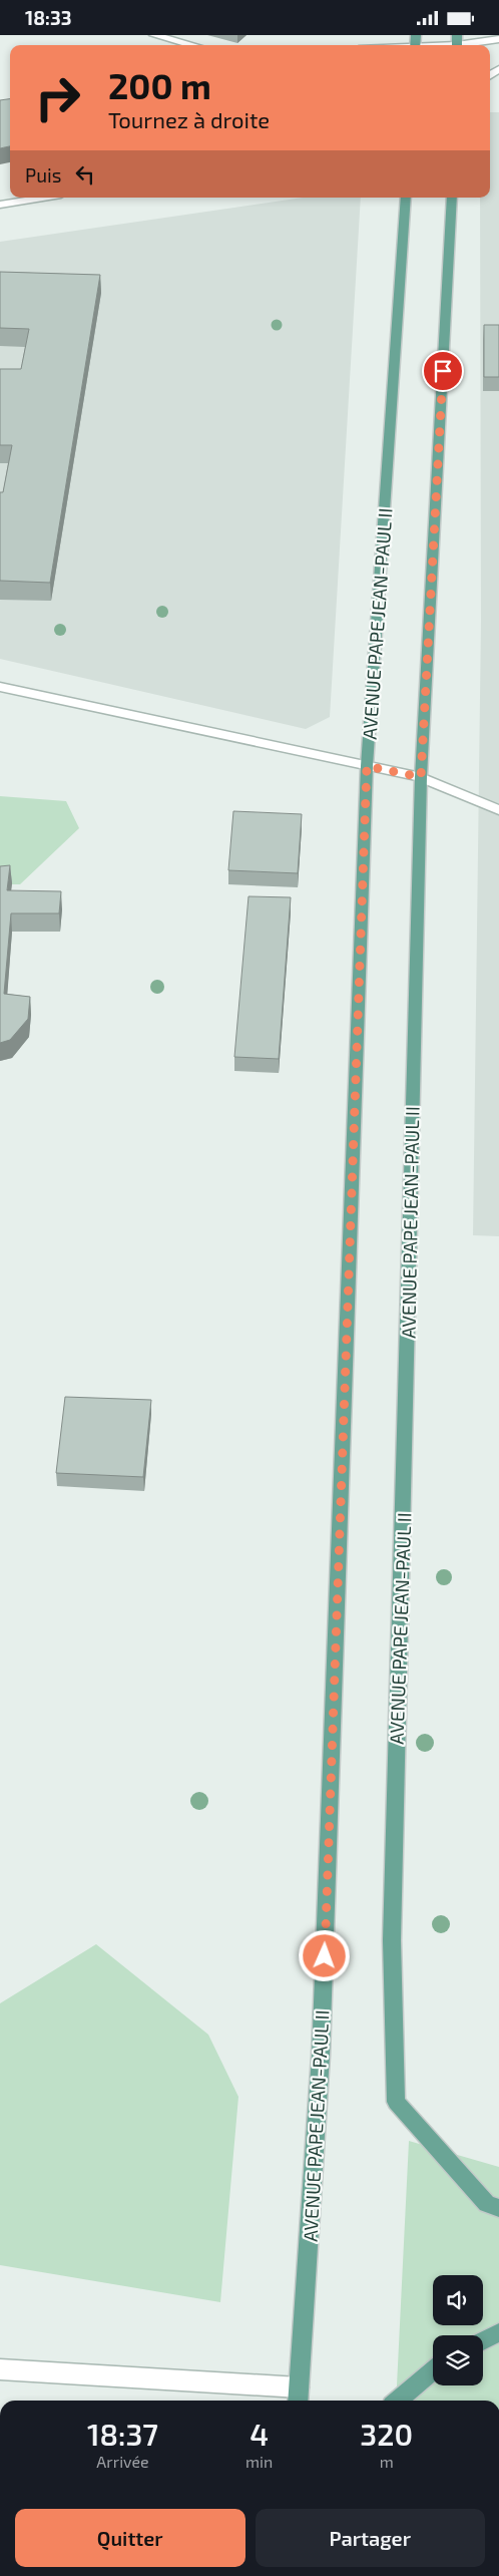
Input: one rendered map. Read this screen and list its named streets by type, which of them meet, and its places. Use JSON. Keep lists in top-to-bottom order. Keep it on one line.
{"streets":{"main road":["AVENUE PAPE JEAN-PAUL II"]},"page":{"status":"18:33","turn":["200 m","Tournez à droite"],"then":"Puis","eta":["18:37","Arrivée","4","min","320","m"],"buttons":["Quitter","Partager"]}}
